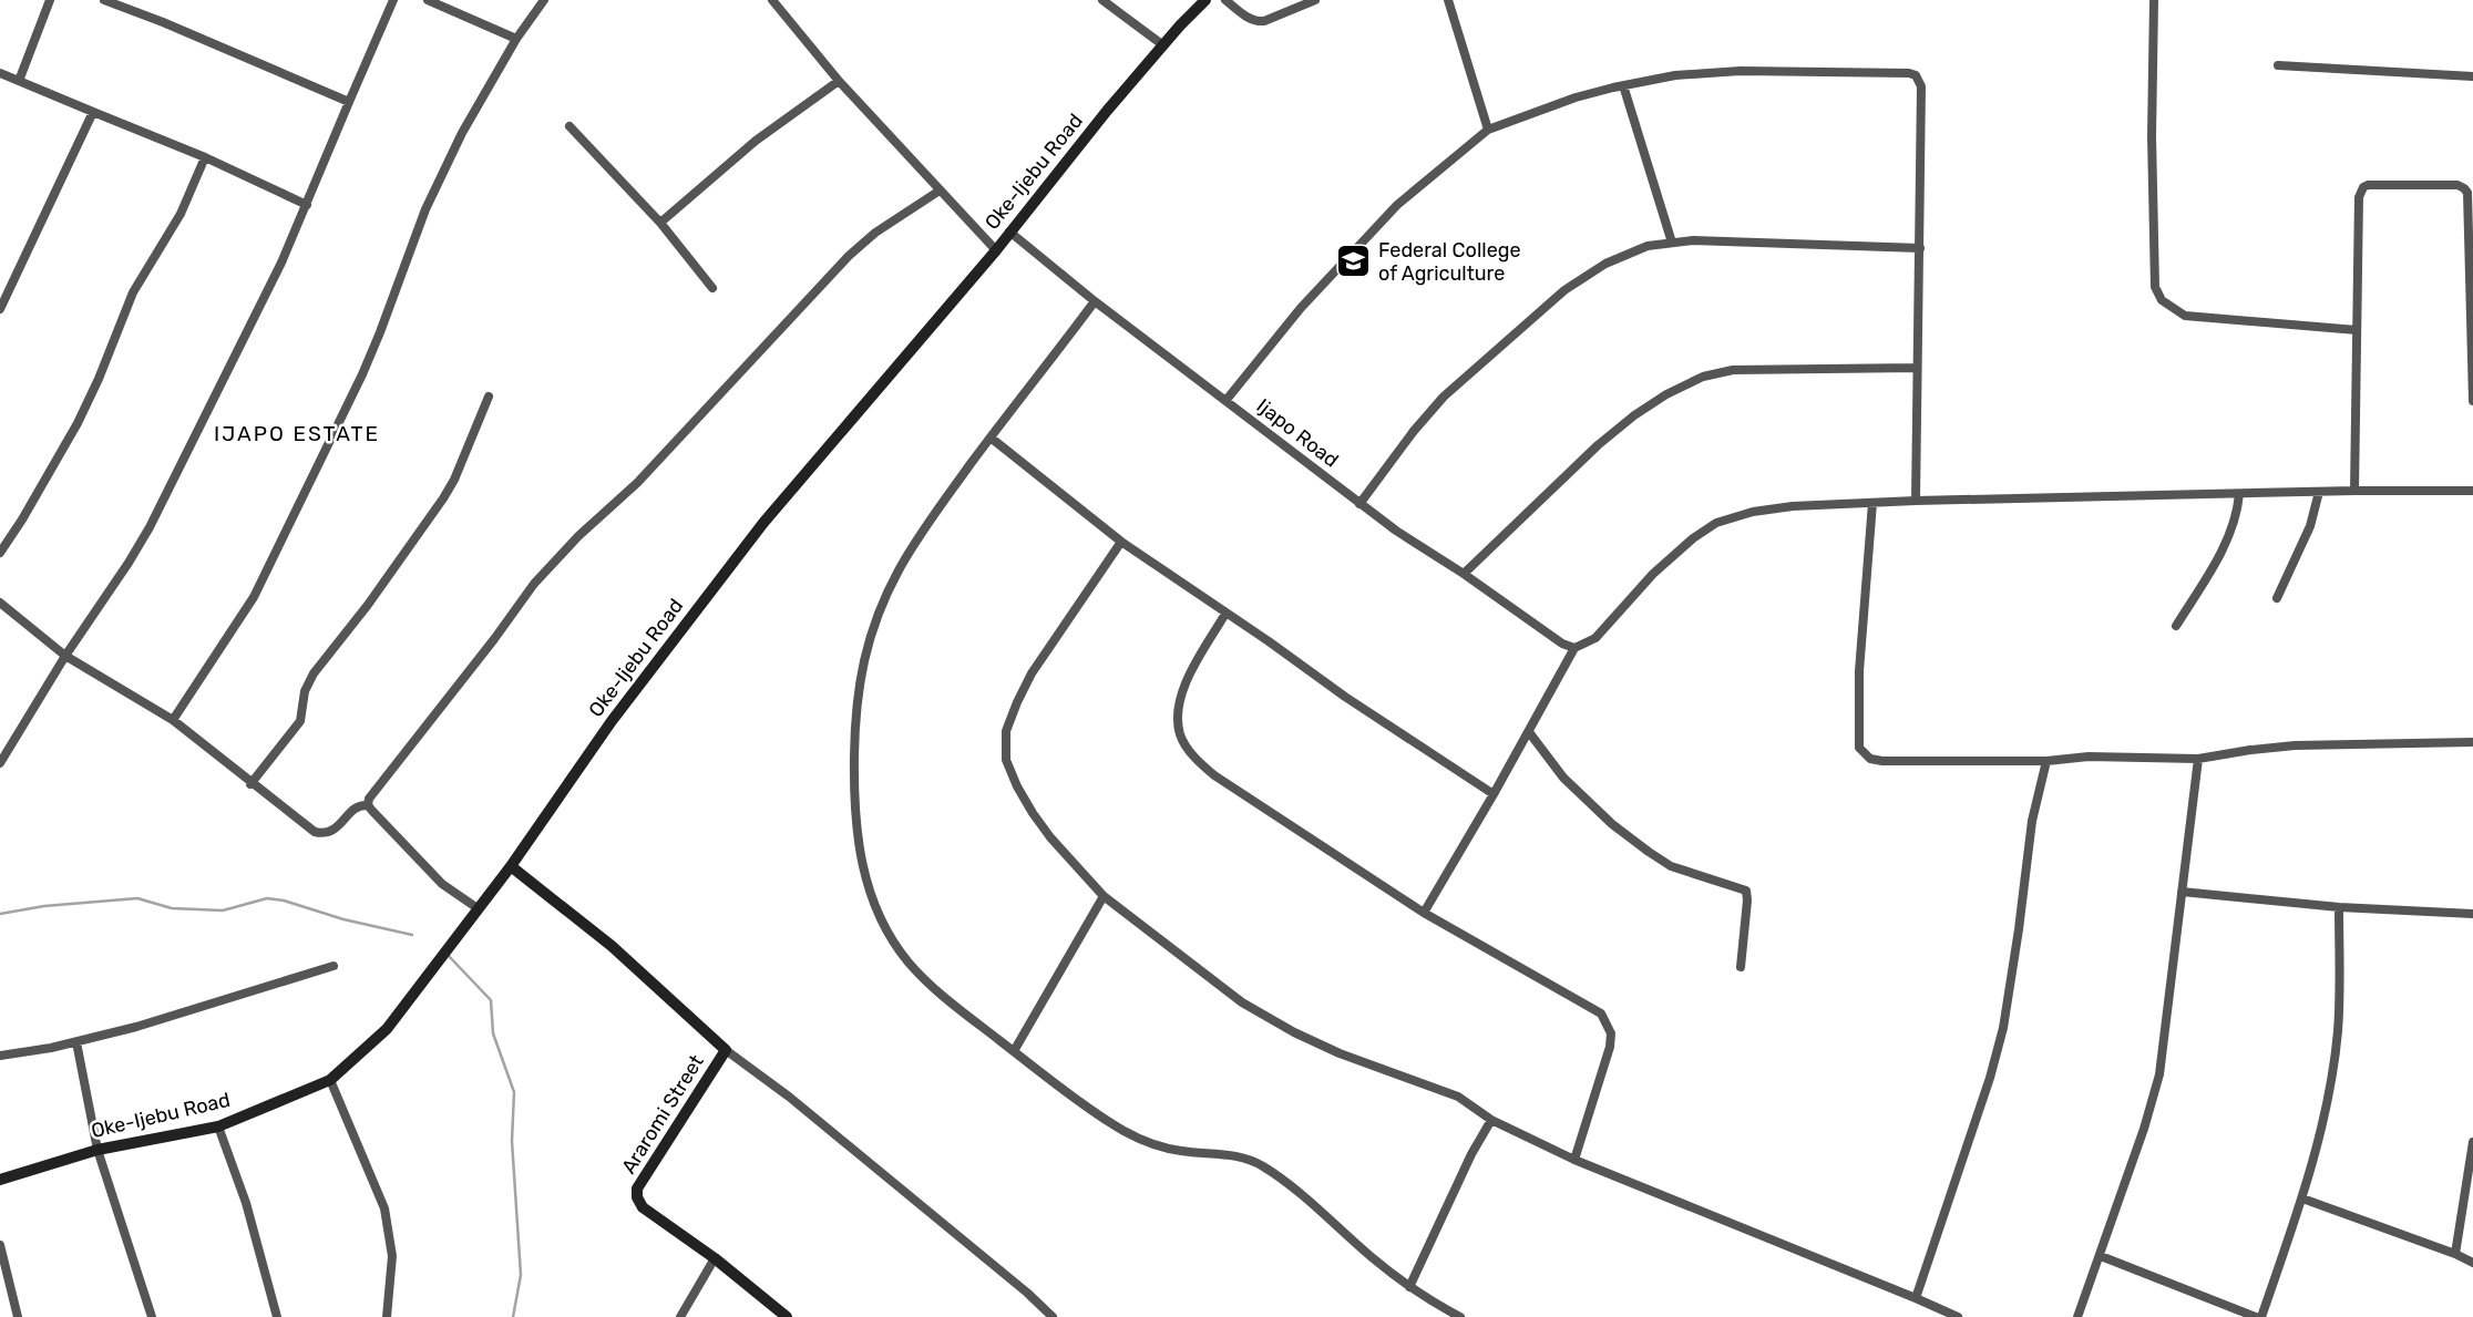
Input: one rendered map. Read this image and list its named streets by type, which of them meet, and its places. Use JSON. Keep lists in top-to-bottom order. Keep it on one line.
{"streets":{"main road":["Oke-Ijebu Road","Araromi Street"],"street":["Ijapo Road"]},"crossings":[["Oke-Ijebu Road","Ijapo Road"],["Oke-Ijebu Road","Araromi Street"]],"districts":["IJAPO ESTATE"],"places":{"school or university":["Federal College of Agriculture"]}}
